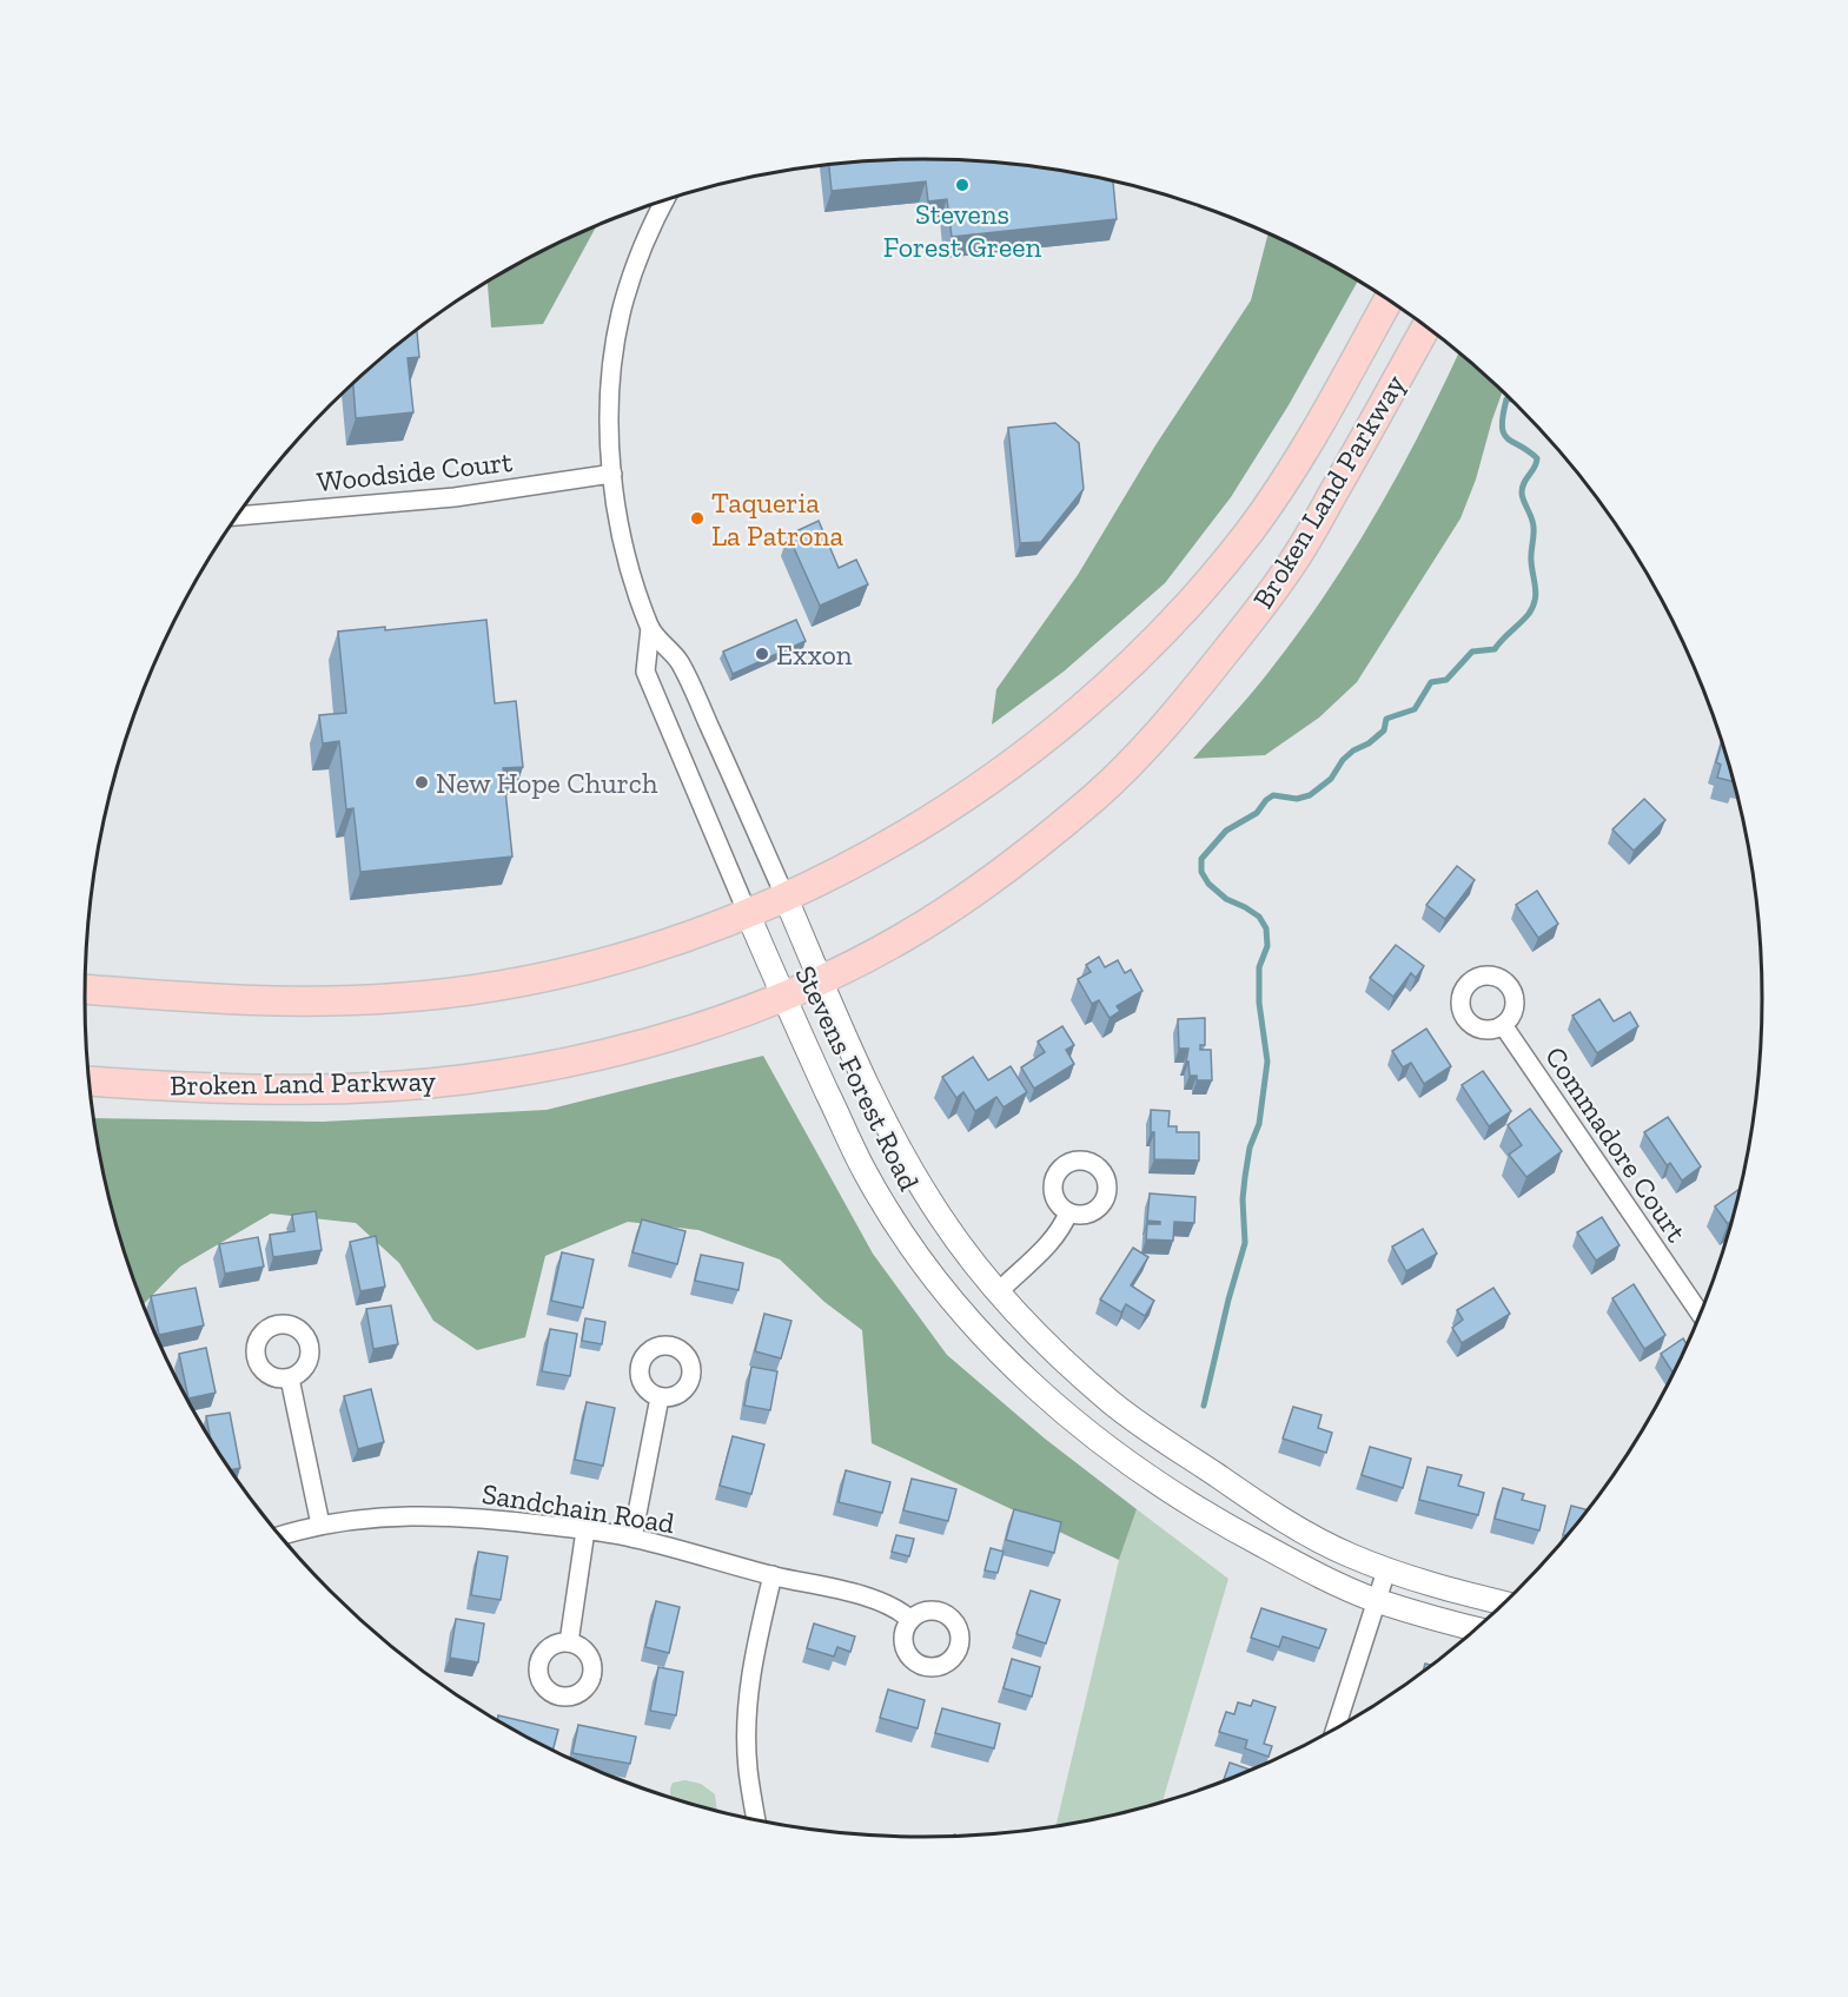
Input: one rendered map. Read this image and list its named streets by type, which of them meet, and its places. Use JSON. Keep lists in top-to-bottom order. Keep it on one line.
{"streets":{"main road":["Broken Land Parkway"],"street":["Woodside Court","Stevens Forest Road","Commadore Court","Sandchain Road"]},"crossings":[["Woodside Court","Stevens Forest Road"],["Broken Land Parkway","Stevens Forest Road"]],"places":["Stevens Forest Green","Taqueria La Patrona","Exxon","New Hope Church"]}
